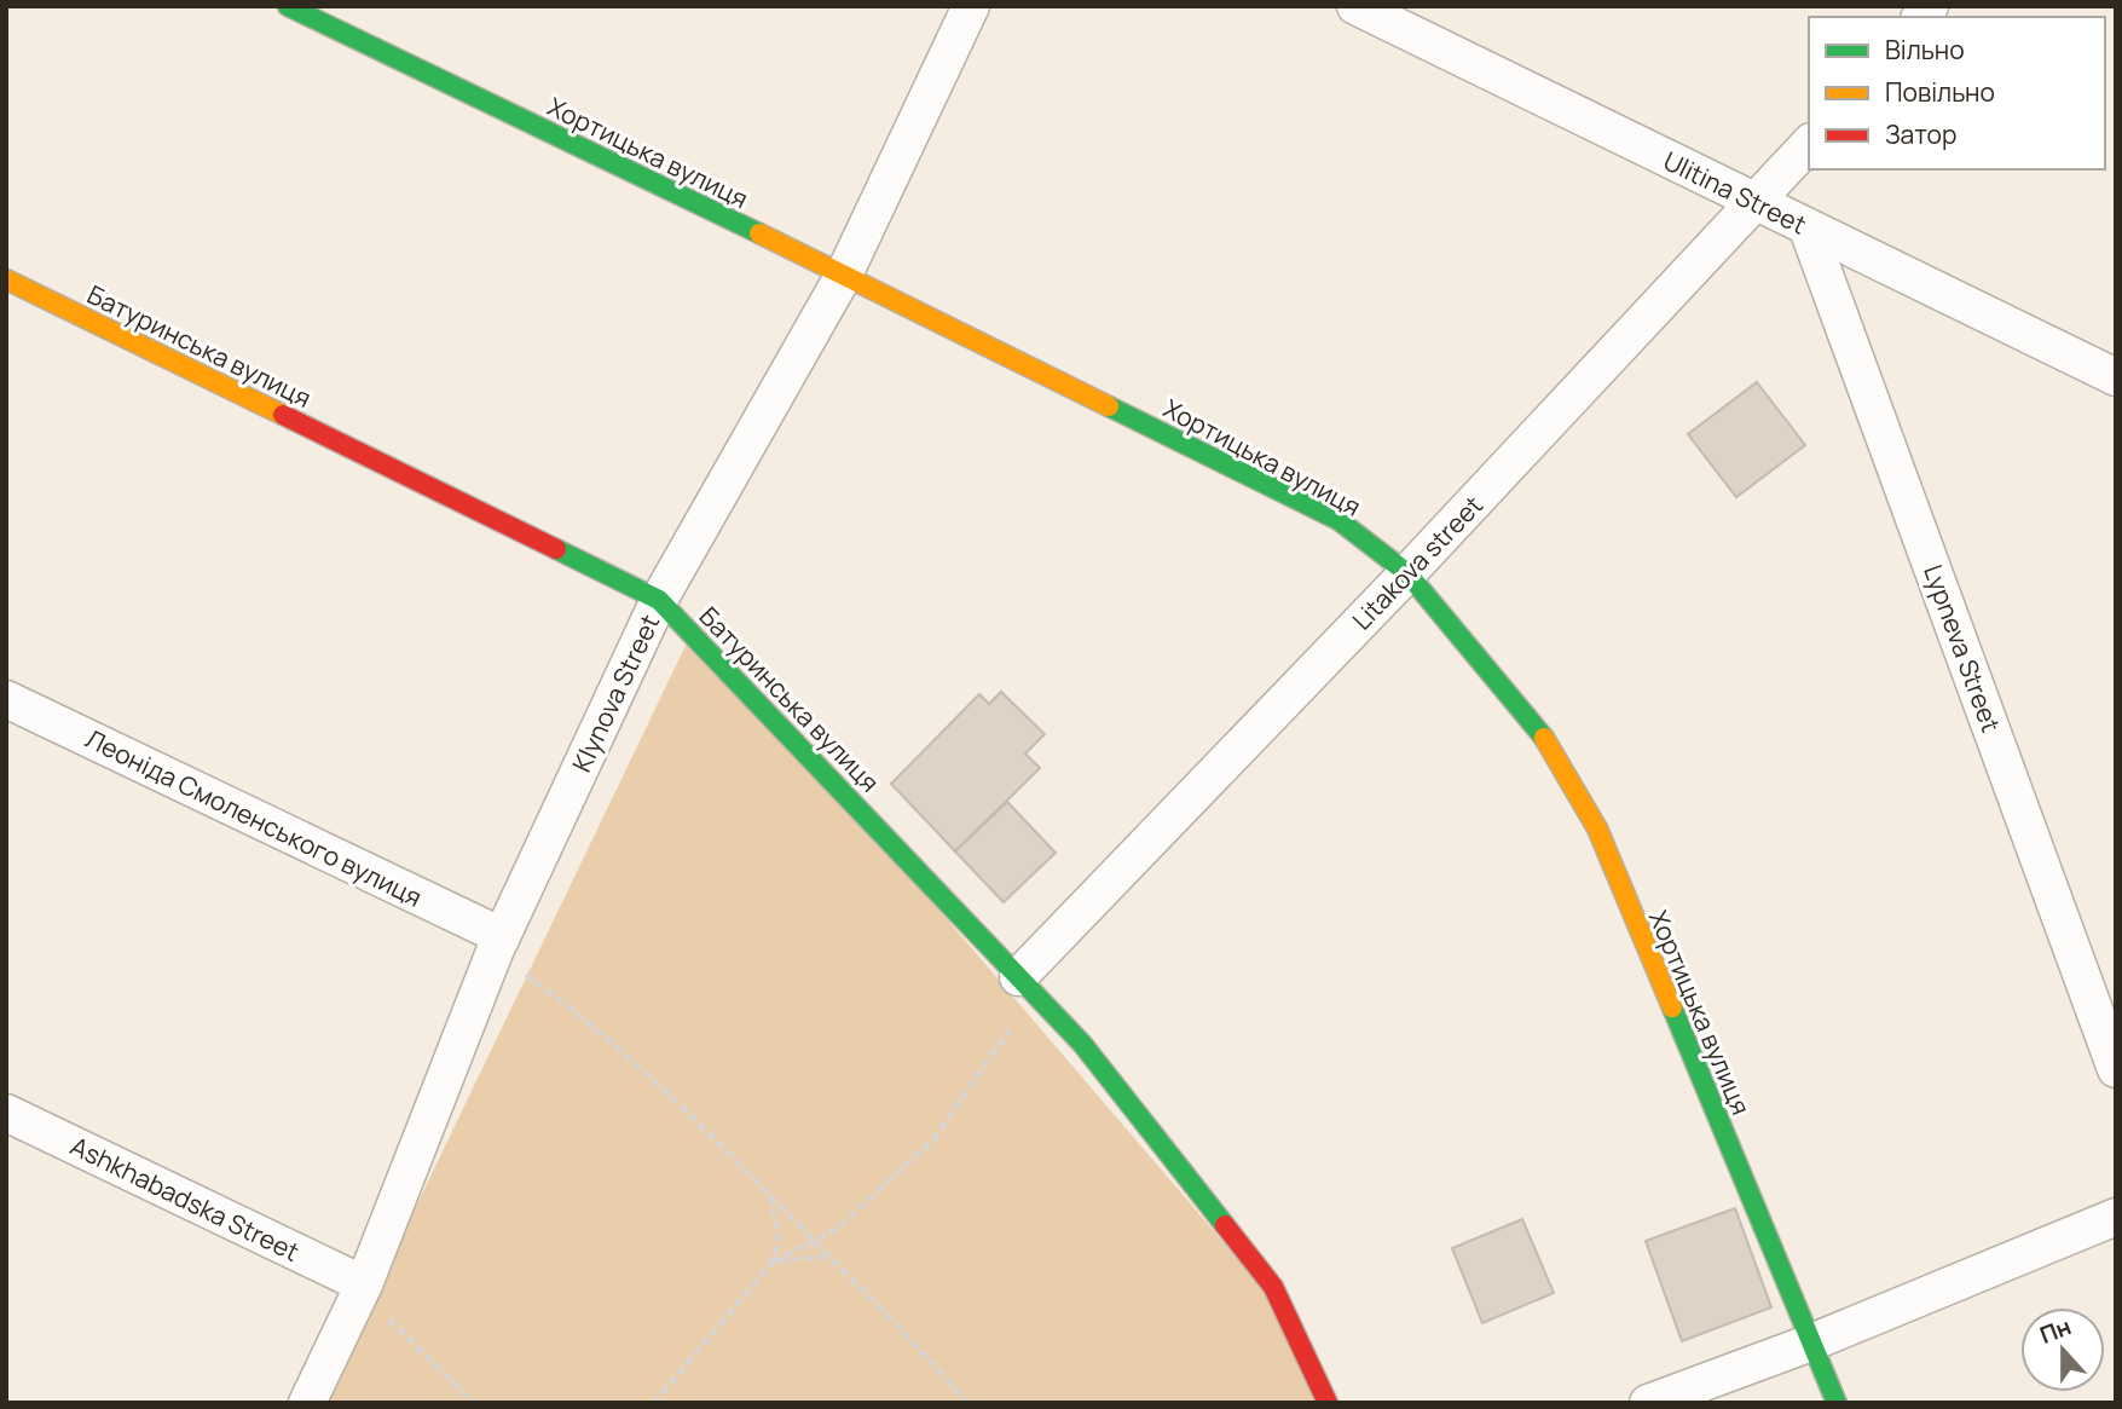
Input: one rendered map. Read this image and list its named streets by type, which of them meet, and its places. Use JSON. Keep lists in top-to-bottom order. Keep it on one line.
{"streets":{"street":["Хортицька вулиця","Ulitina Street","Батуринська вулиця","Litakova street","Lypneva Street","Klynova Street","Леоніда Смоленського вулиця","Ashkhabadska Street"]},"crossings":[["Хортицька вулиця","Litakova street"],["Хортицька вулиця","Klynova Street"],["Ulitina Street","Litakova street"],["Ulitina Street","Lypneva Street"],["Батуринська вулиця","Litakova street"],["Батуринська вулиця","Klynova Street"],["Klynova Street","Леоніда Смоленського вулиця"],["Klynova Street","Ashkhabadska Street"]],"legend":["Вільно","Повільно","Затор"],"north":"top"}
